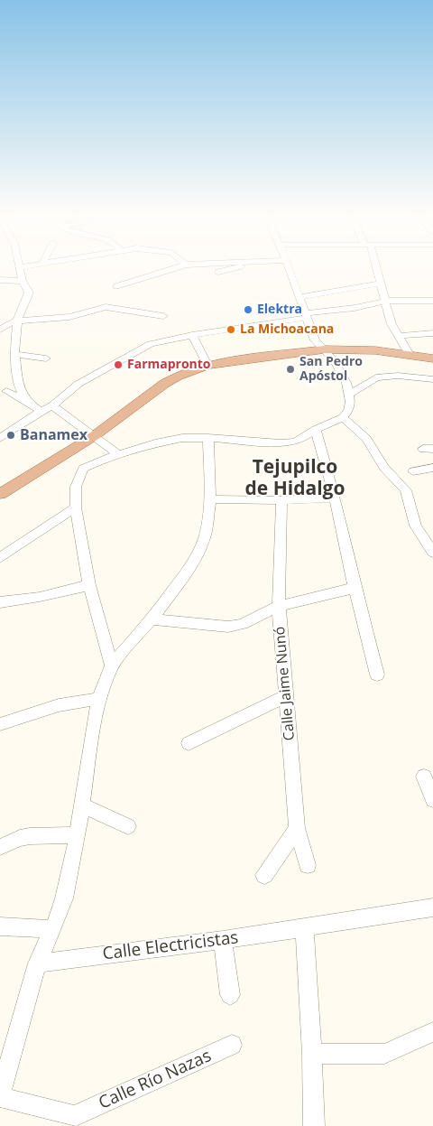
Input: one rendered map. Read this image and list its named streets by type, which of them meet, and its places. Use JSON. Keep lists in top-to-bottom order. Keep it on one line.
{"streets":{"street":["Calle Jaime Nunó","Calle Electricistas","Calle Río Nazas"]},"districts":["Tejupilco de Hidalgo"],"places":["Elektra","La Michoacana","Farmapronto","San Pedro Apóstol","Banamex"]}
